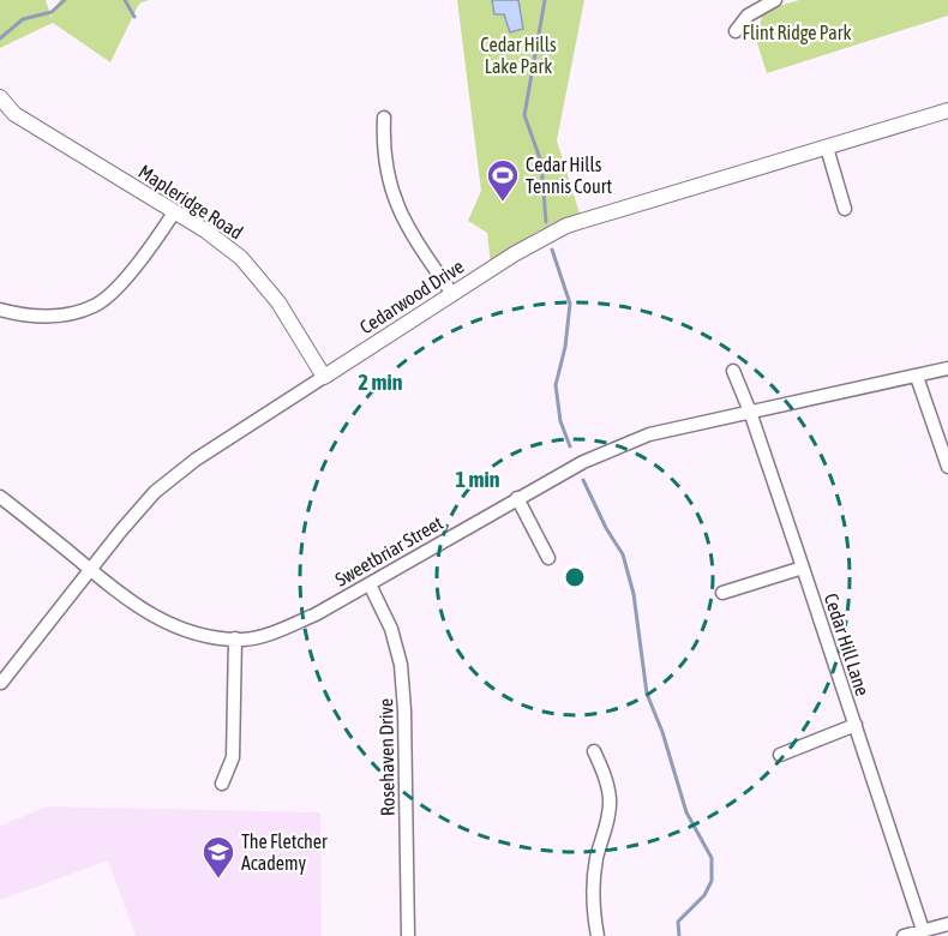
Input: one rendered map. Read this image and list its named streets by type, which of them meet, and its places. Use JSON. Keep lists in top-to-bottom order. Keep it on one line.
{"streets":{"street":["Mapleridge Road","Cedarwood Drive","Sweetbriar Street","Cedar Hill Lane","Rosehaven Drive"]},"crossings":[["Mapleridge Road","Cedarwood Drive"],["Cedarwood Drive","Sweetbriar Street"],["Sweetbriar Street","Cedar Hill Lane"],["Sweetbriar Street","Rosehaven Drive"]],"parks":["Flint Ridge Park","Cedar Hills Lake Park"],"places":{"sports":["Cedar Hills Tennis Court"],"school or university":["The Fletcher Academy"]},"rings":["2 min","1 min"]}
